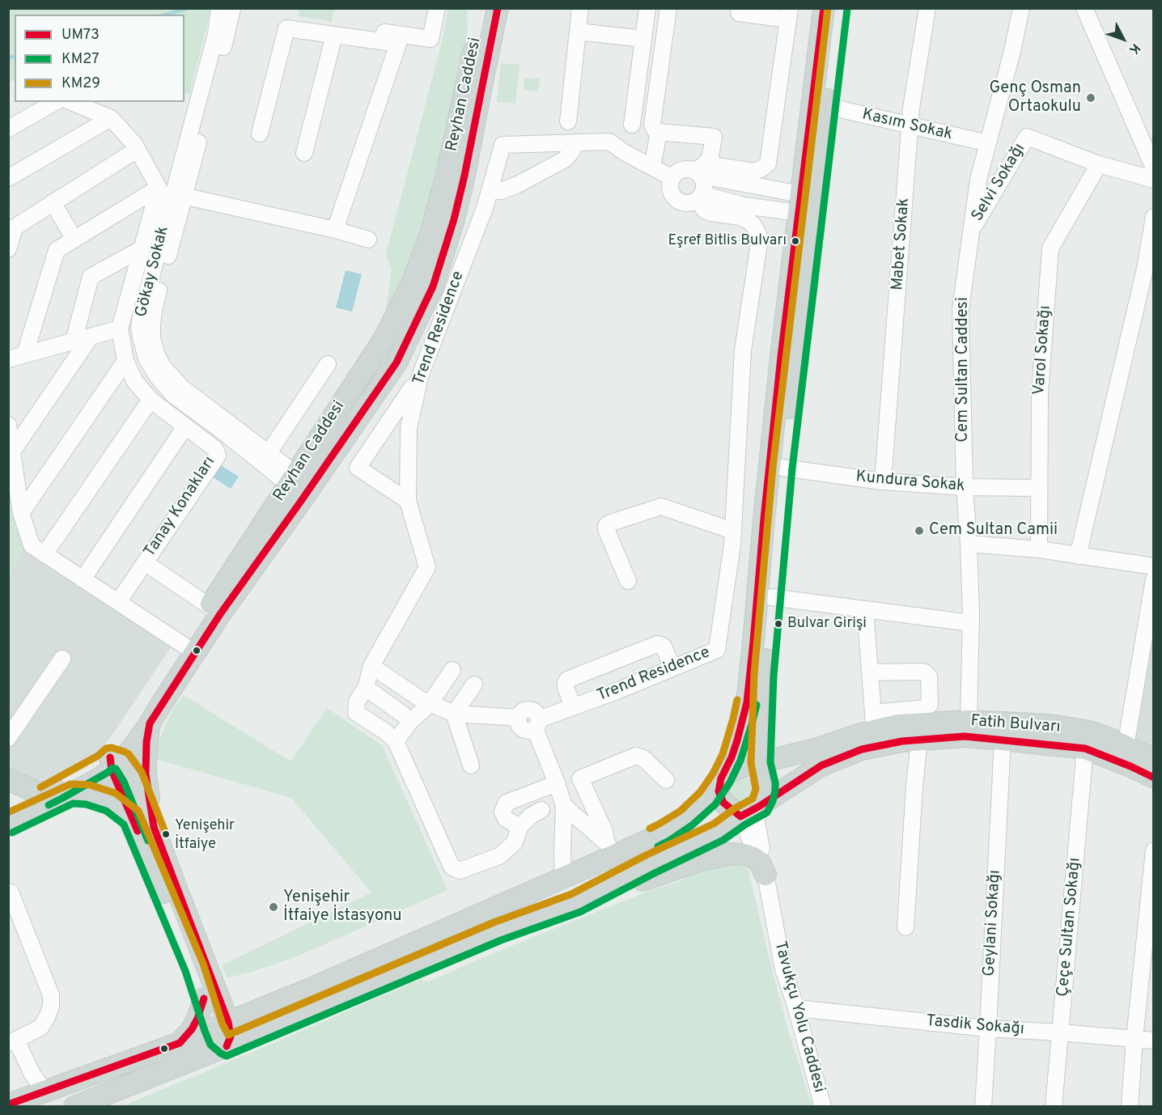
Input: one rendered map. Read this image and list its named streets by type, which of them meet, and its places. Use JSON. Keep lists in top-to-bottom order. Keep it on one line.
{"streets":{"main road":["Reyhan Caddesi","Fatih Bulvarı"],"street":["Kasım Sokak","Selvi Sokağı","Mabet Sokak","Gökay Sokak","Trend Residence","Varol Sokağı","Cem Sultan Caddesi","Kundura Sokak","Tanay Konakları","Geylani Sokağı","Çeçe Sultan Sokağı","Tavukçu Yolu Caddesi","Tasdik Sokağı"]},"crossings":[["Reyhan Caddesi","Gökay Sokak"],["Kasım Sokak","Mabet Sokak"],["Kasım Sokak","Cem Sultan Caddesi"],["Selvi Sokağı","Varol Sokağı"],["Selvi Sokağı","Cem Sultan Caddesi"],["Mabet Sokak","Kundura Sokak"],["Varol Sokağı","Kundura Sokak"],["Cem Sultan Caddesi","Kundura Sokak"],["Cem Sultan Caddesi","Fatih Bulvarı"],["Fatih Bulvarı","Geylani Sokağı"],["Fatih Bulvarı","Çeçe Sultan Sokağı"],["Fatih Bulvarı","Tavukçu Yolu Caddesi"],["Geylani Sokağı","Tasdik Sokağı"],["Çeçe Sultan Sokağı","Tasdik Sokağı"],["Tavukçu Yolu Caddesi","Tasdik Sokağı"]],"places":["Genç Osman Ortaokulu","Eşref Bitlis Bulvarı","Cem Sultan Camii","Bulvar Girişi","Yenişehir İtfaiye","Yenişehir İtfaiye İstasyonu"],"lines":["transit line UM73","transit line KM29","transit line KM27"],"legend":["UM73","KM27","KM29"],"north":"bottom right"}
